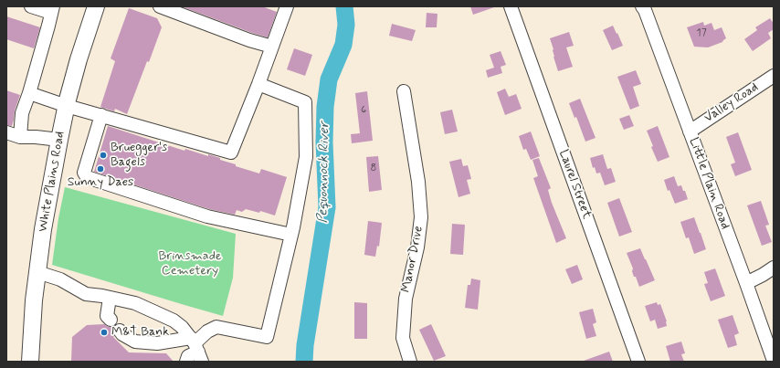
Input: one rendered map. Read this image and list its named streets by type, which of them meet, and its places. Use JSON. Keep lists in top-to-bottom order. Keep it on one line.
{"streets":{"main road":["White Plains Road"],"street":["Valley Road","Little Plain Road","Laurel Street","Manor Drive"]},"crossings":[["Valley Road","Little Plain Road"]],"water":["Pequonnock River"],"parks":["Brinsmade Cemetery"],"places":["Bruegger's Bagels","Sunny Daes","M&T Bank"],"house_numbers":["17","6","8"]}
